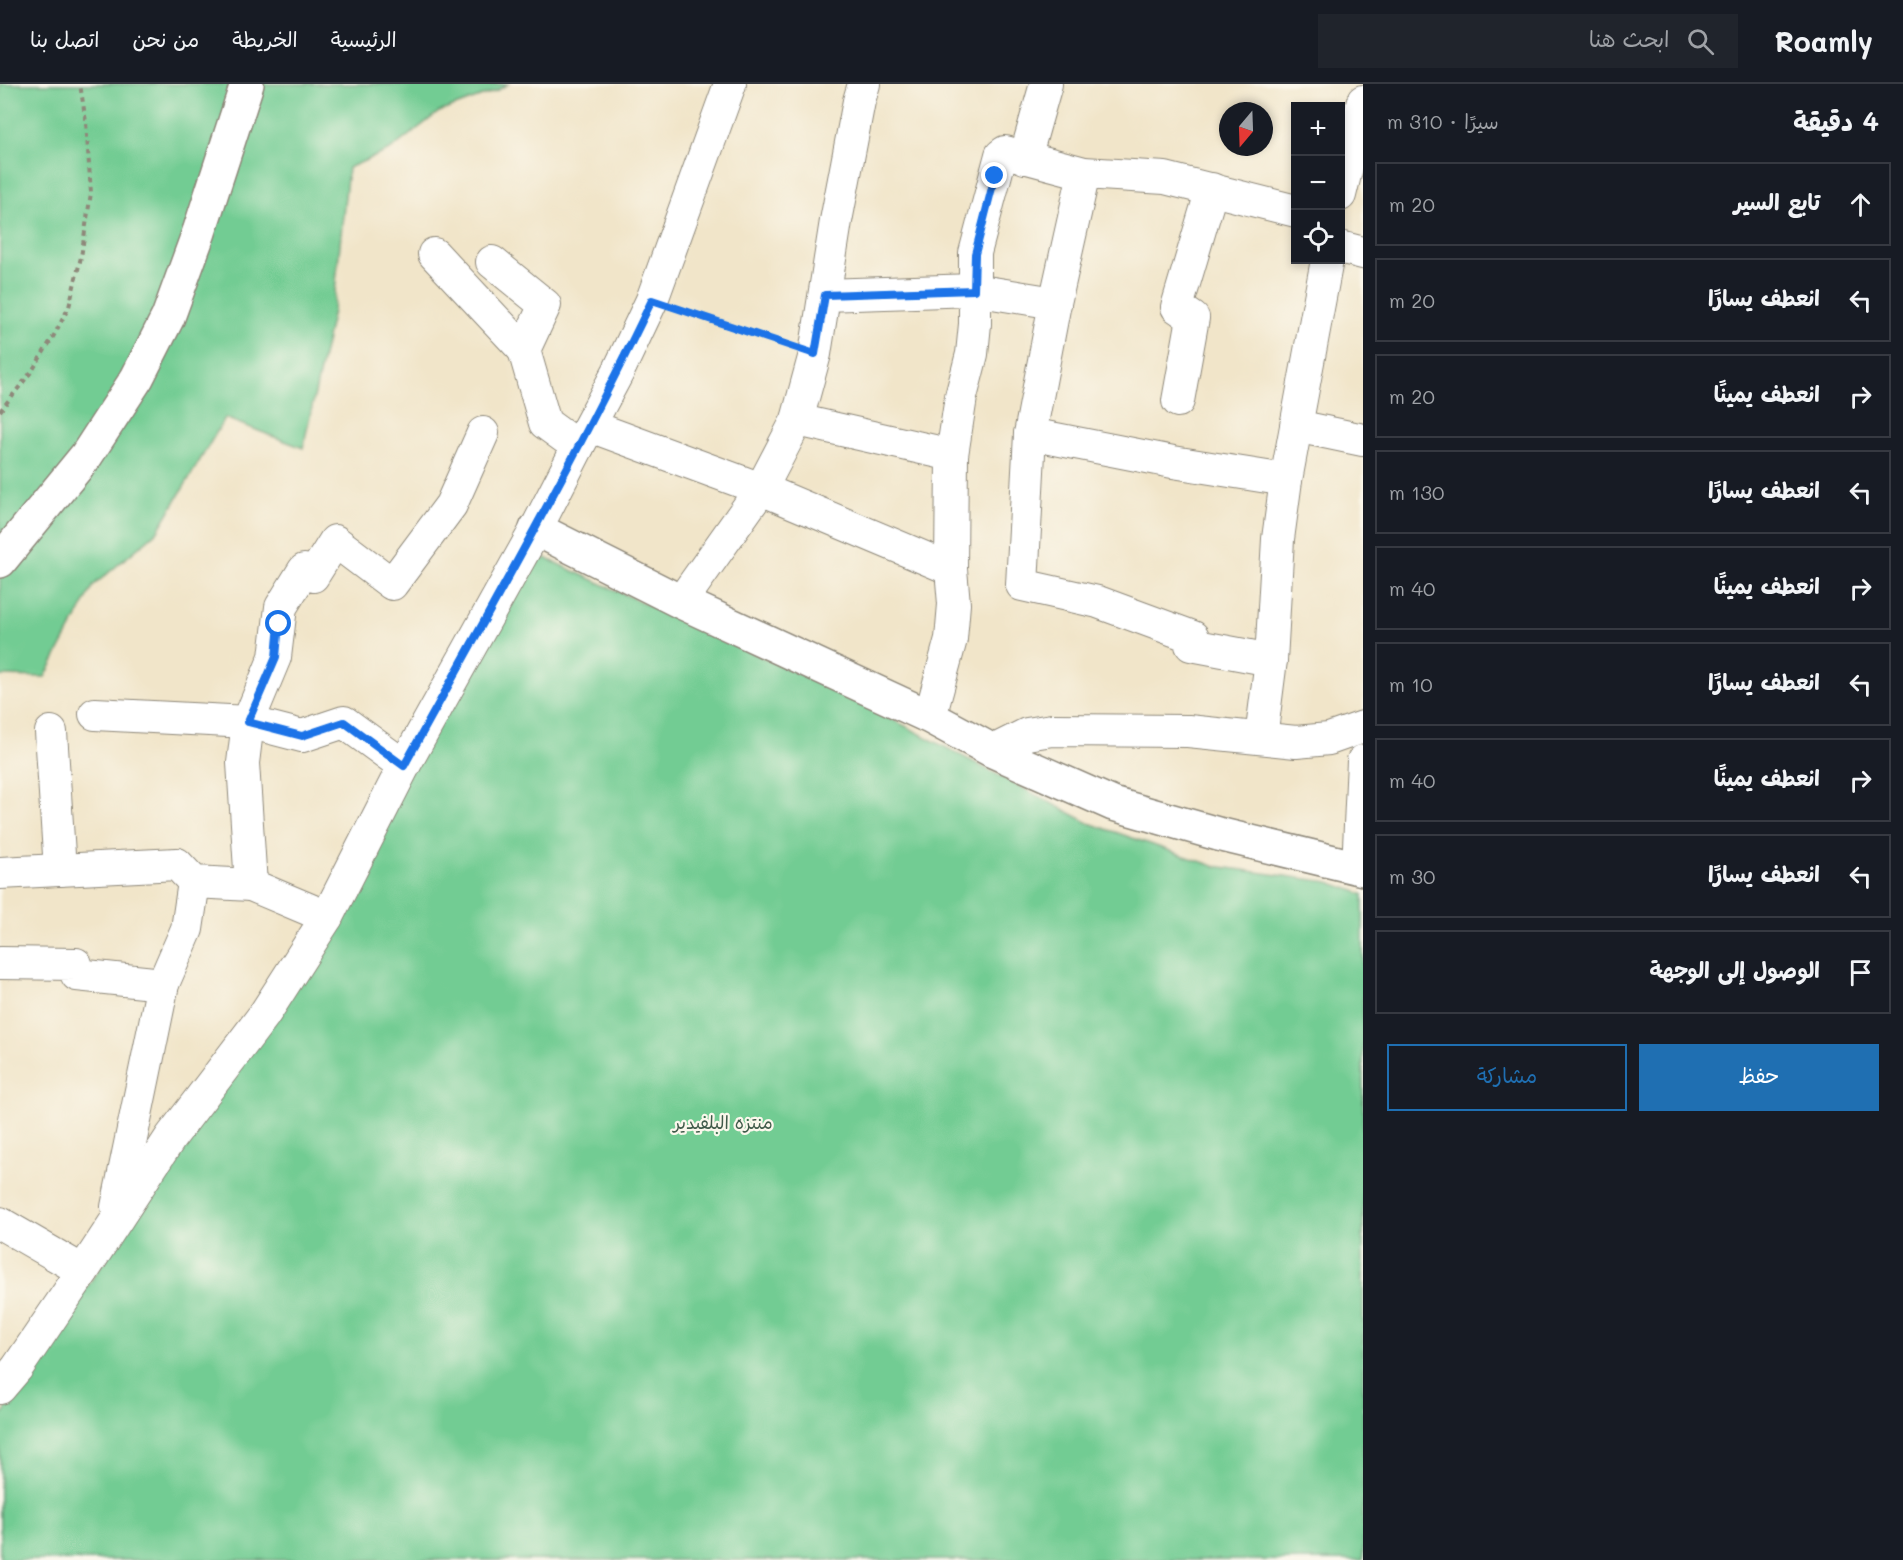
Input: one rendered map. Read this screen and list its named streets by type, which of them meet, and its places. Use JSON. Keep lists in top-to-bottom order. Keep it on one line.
{"parks":["منتزه البلفيدير"],"north":"bottom","page":{"header":"Roamly","search":"ابحث هنا","nav":["الرئيسية","الخريطة","من نحن","اتصل بنا"],"heading":["4 دقيقة","سيرًا · 310 m"],"map_buttons":["+","−"],"list":[["تابع السير","20 m"],["انعطف يسارًا","20 m"],["انعطف يمينًا","20 m"],["انعطف يسارًا","130 m"],["انعطف يمينًا","40 m"],["انعطف يسارًا","10 m"],["انعطف يمينًا","40 m"],["انعطف يسارًا","30 m"],"الوصول إلى الوجهة"],"buttons":["حفظ","مشاركة"]}}
